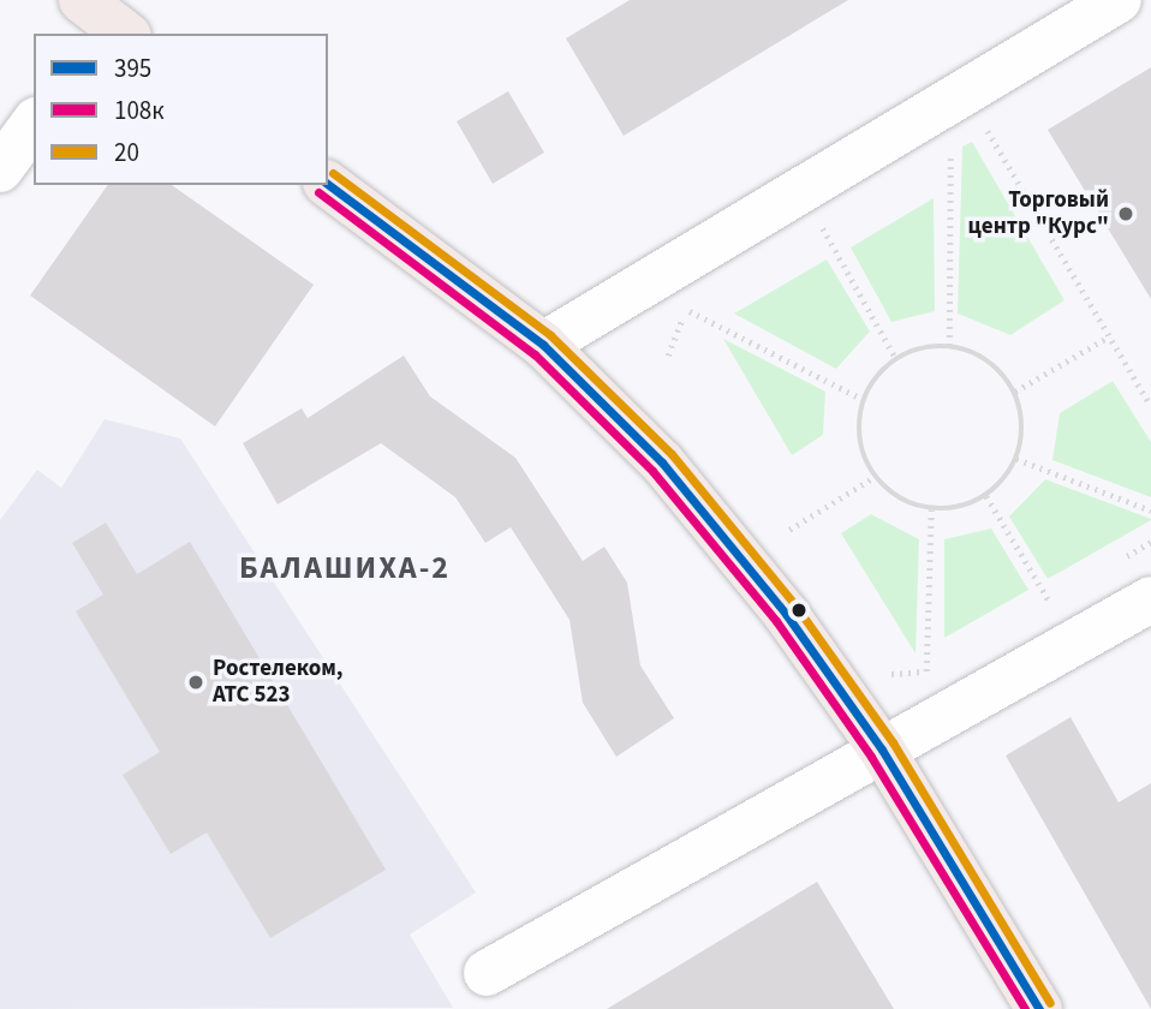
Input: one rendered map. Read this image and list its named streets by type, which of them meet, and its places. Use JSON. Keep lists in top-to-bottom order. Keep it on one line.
{"districts":["БАЛАШИХА-2"],"places":["Торговый центр \"Курс\"","Ростелеком, АТС 523"],"lines":["transit line 20","transit line 395","transit line 108к"],"legend":["395","108к","20"]}
